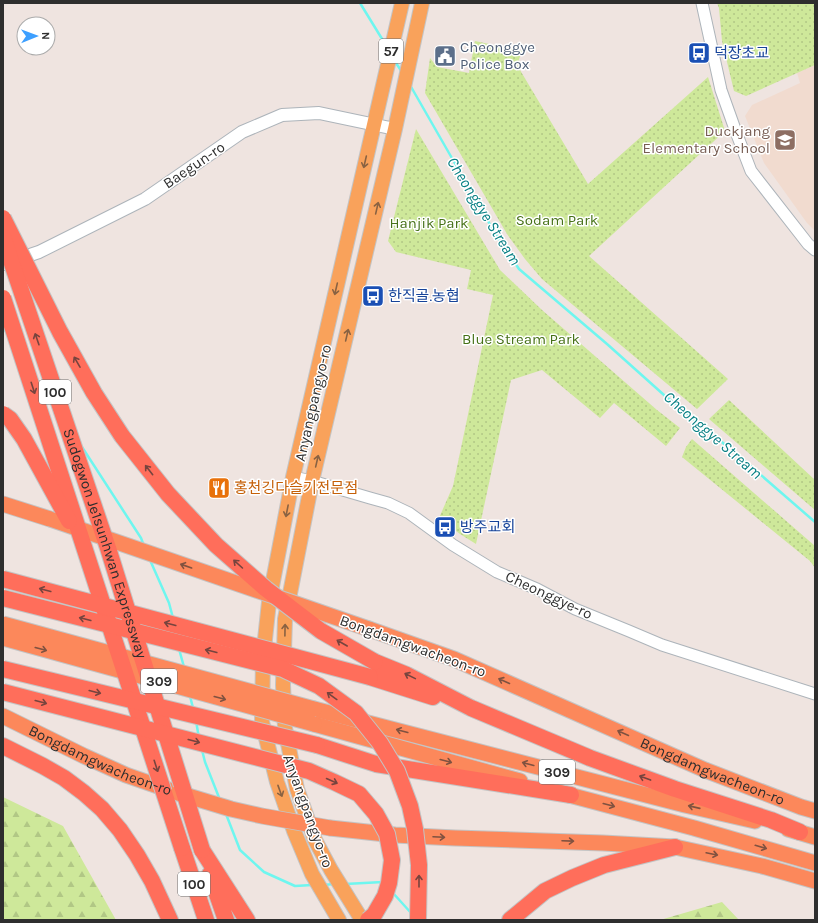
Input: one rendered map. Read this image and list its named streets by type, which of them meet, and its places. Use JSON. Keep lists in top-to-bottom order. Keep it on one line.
{"streets":{"highway":["100","Sudogwon Je1sunhwan Expressway","Bongdamgwacheon-ro","309"],"main road":["57","Baegun-ro","Anyangpangyo-ro"],"street":["Cheonggye-ro"]},"crossings":[["Baegun-ro","Anyangpangyo-ro"],["Anyangpangyo-ro","Cheonggye-ro"]],"water":["Cheonggye Stream"],"parks":["Sodam Park","Hanjik Park","Blue Stream Park"],"places":{"bus stop":["덕장초교","한직골.농협","방주교회"],"public building":["Cheonggye Police Box"],"school or university":["Duckjang Elementary School"],"restaurant":["홍천깅다슬기전문점"]},"north":"right"}
